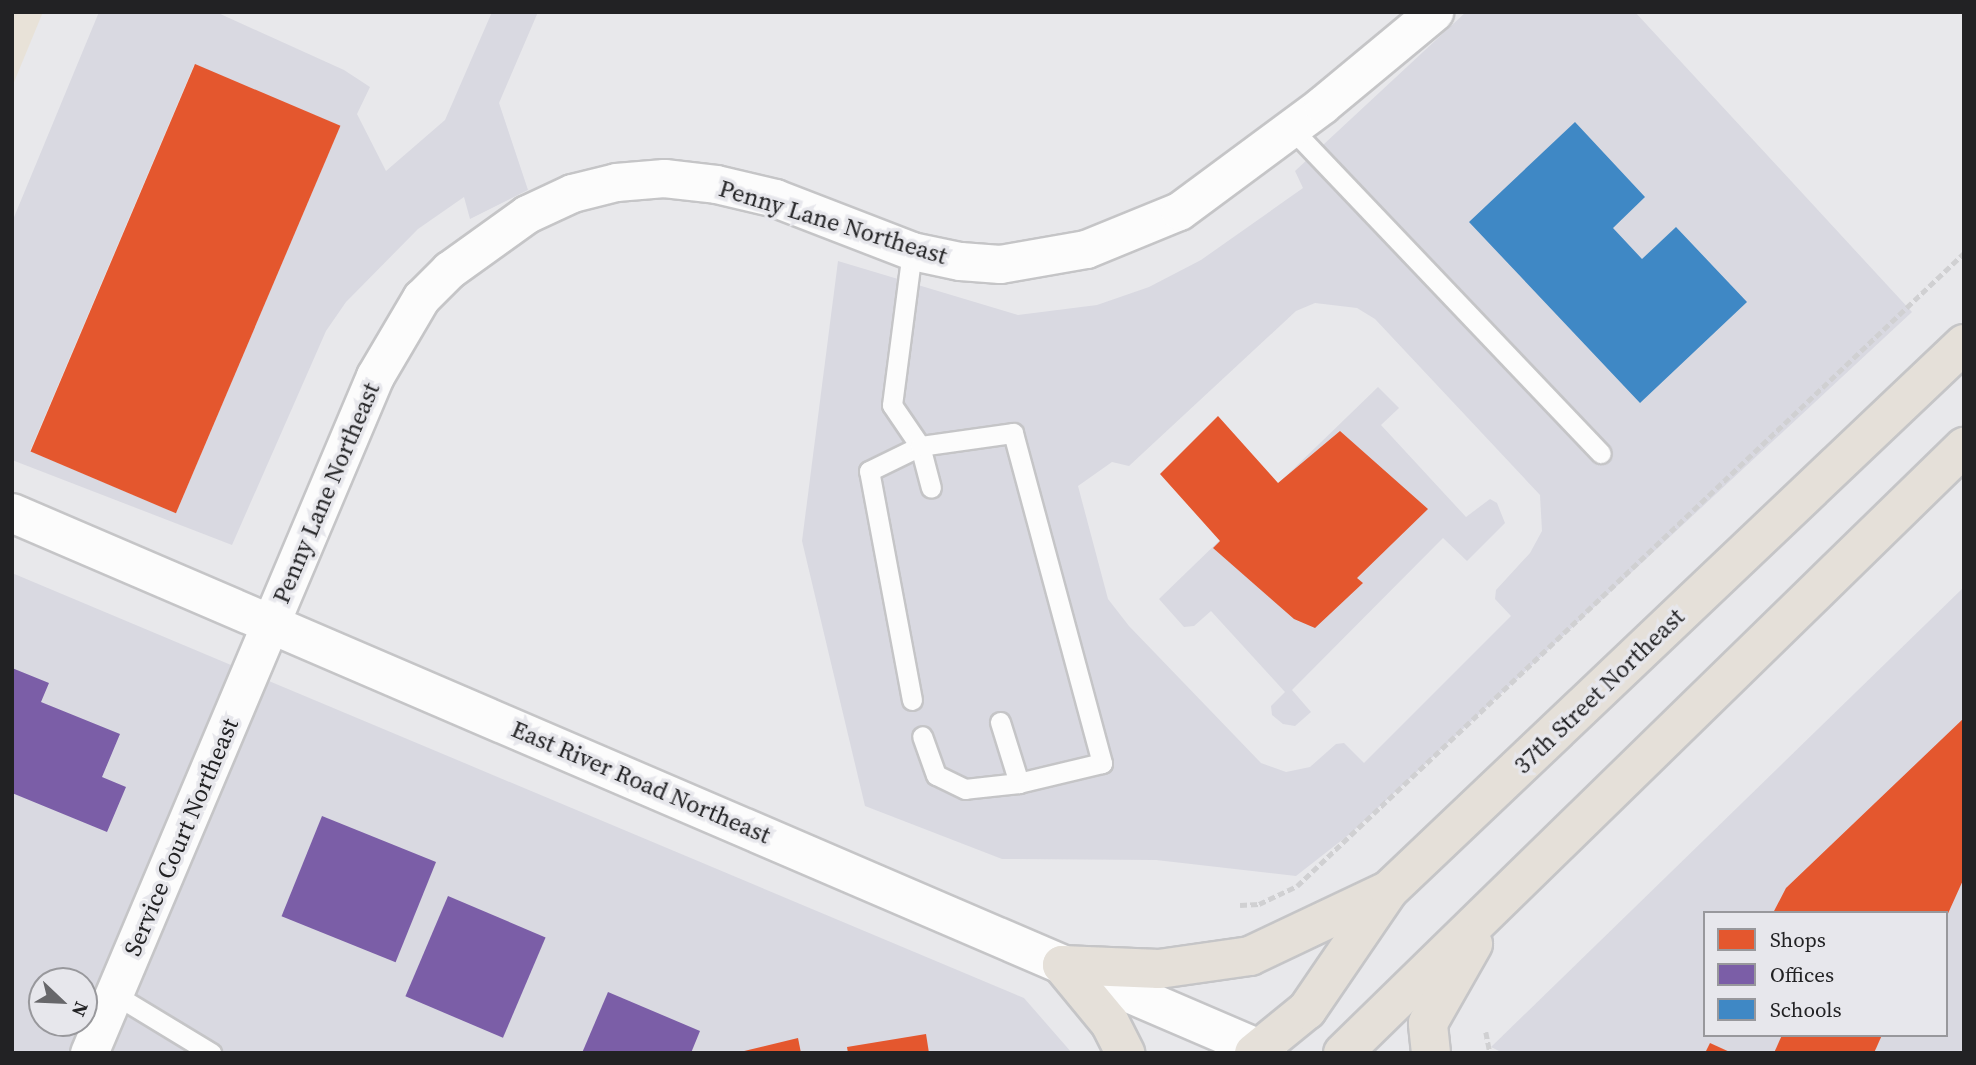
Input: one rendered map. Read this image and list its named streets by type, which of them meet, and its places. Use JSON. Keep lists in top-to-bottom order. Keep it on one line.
{"streets":{"main road":["37th Street Northeast"],"street":["Penny Lane Northeast","East River Road Northeast","Service Court Northeast"]},"crossings":[["Penny Lane Northeast","East River Road Northeast"],["Penny Lane Northeast","Service Court Northeast"],["37th Street Northeast","East River Road Northeast"],["East River Road Northeast","Service Court Northeast"]],"legend":["Shops","Offices","Schools"],"north":"bottom right"}
